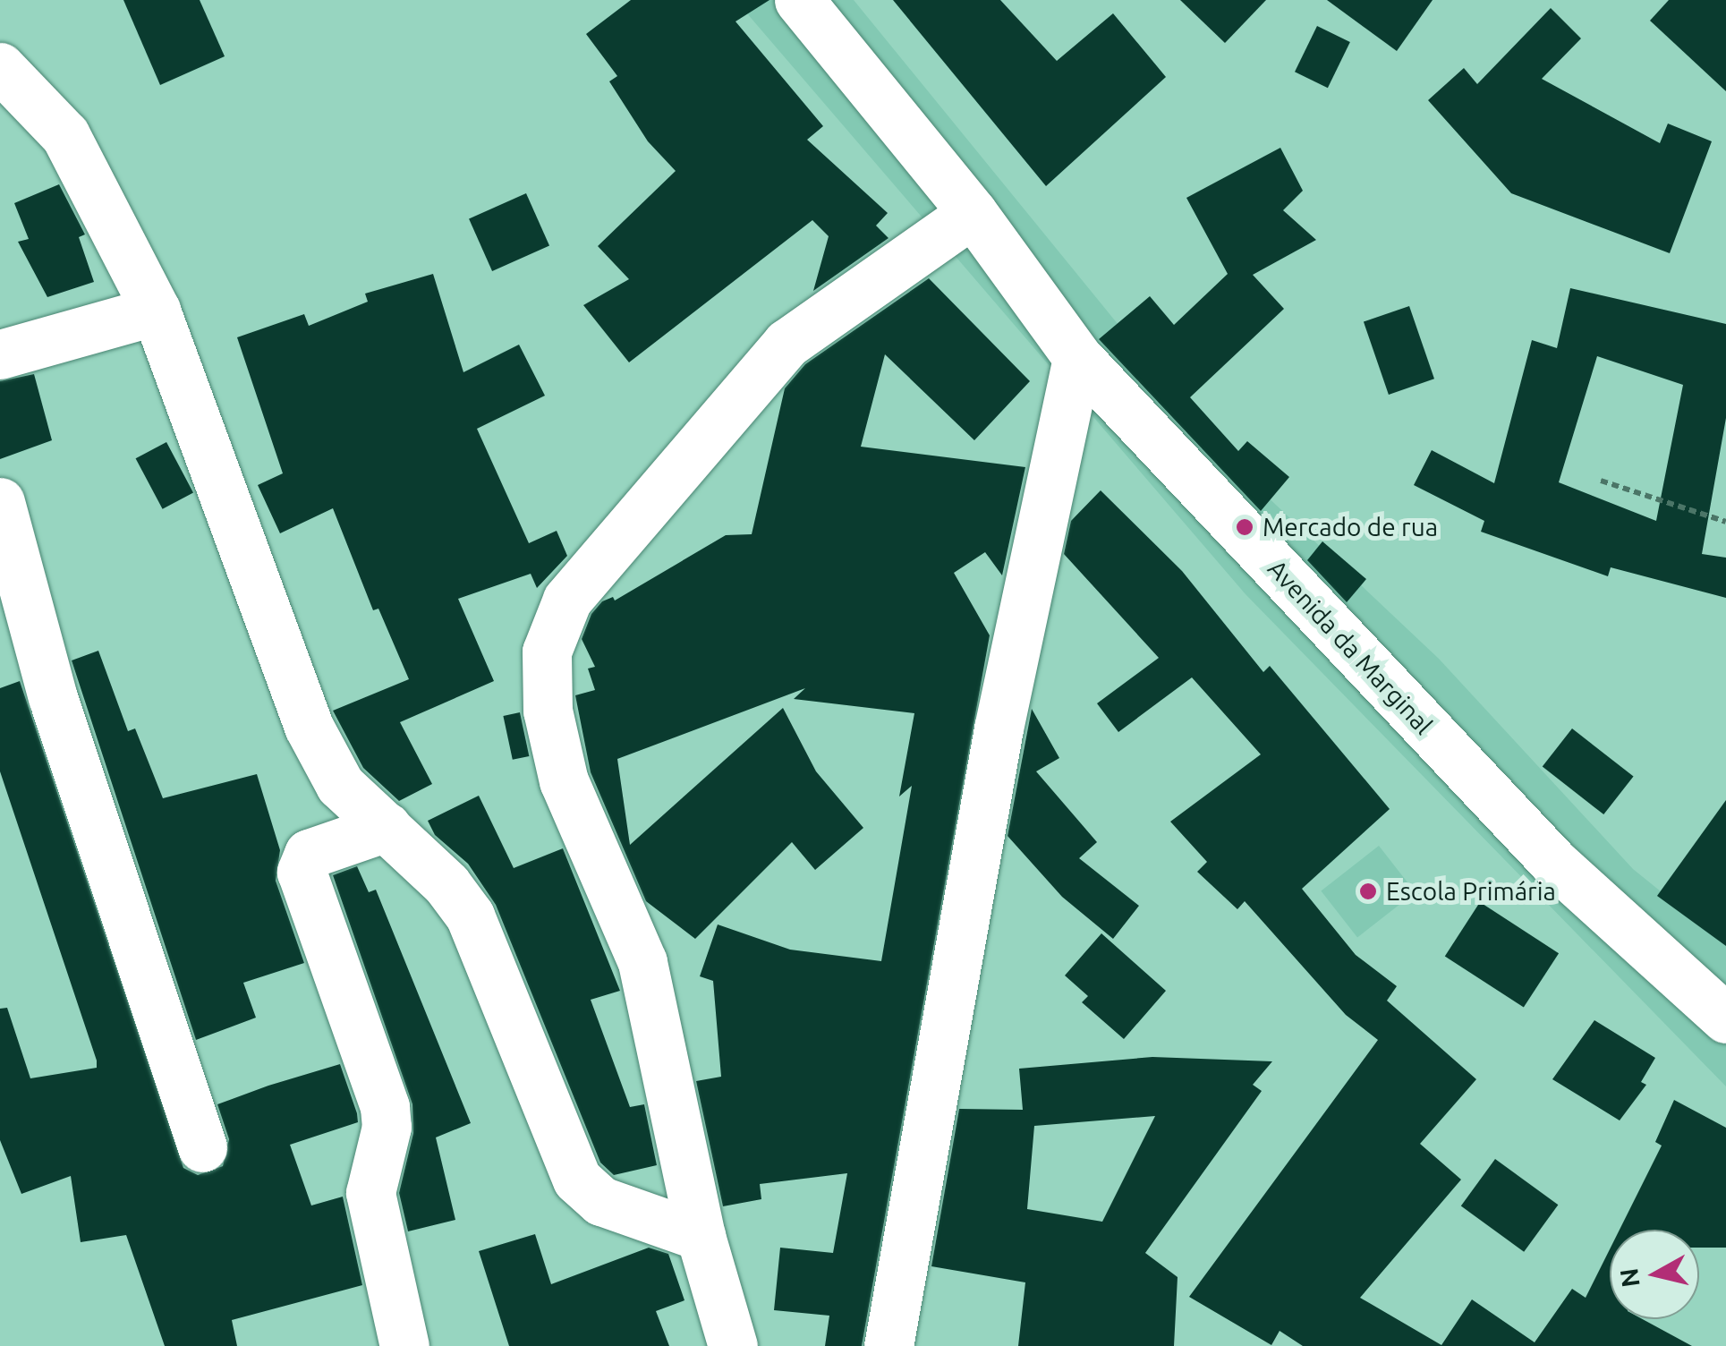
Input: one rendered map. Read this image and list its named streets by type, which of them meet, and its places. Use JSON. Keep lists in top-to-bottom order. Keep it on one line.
{"streets":{"street":["Avenida da Marginal"]},"places":["Mercado de rua","Escola Primária"],"north":"left"}
